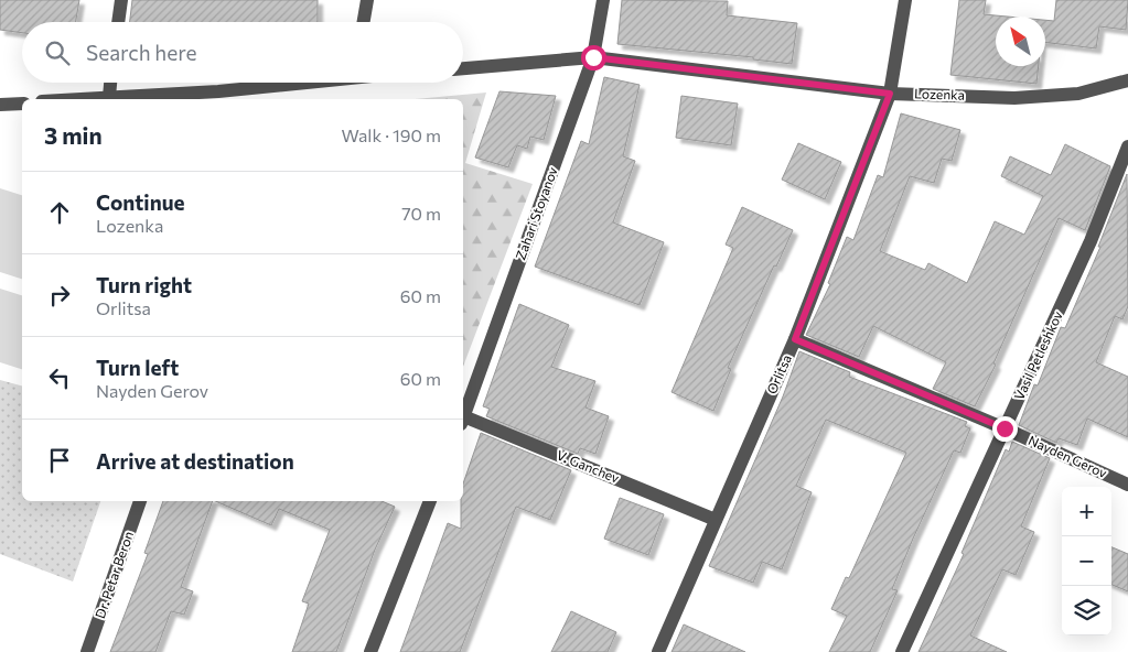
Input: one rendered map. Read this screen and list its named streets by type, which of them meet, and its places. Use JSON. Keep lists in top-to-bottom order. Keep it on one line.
{"streets":{"street":["Lozenka","Zahari Stoyanov","Vasil Petleshkov","Orlitsa","Nayden Gerov","V. Ganchev","Dr. Petar Beron"]},"crossings":[["Lozenka","Zahari Stoyanov"],["Lozenka","Orlitsa"],["Vasil Petleshkov","Nayden Gerov"],["Orlitsa","Nayden Gerov"],["Orlitsa","V. Ganchev"]],"north":"top left","page":{"search":"Search here","heading":["3 min","Walk · 190 m"],"list":[["Continue","Lozenka","70 m"],["Turn right","Orlitsa","60 m"],["Turn left","Nayden Gerov","60 m"],"Arrive at destination"],"map_buttons":["+","−"]}}
